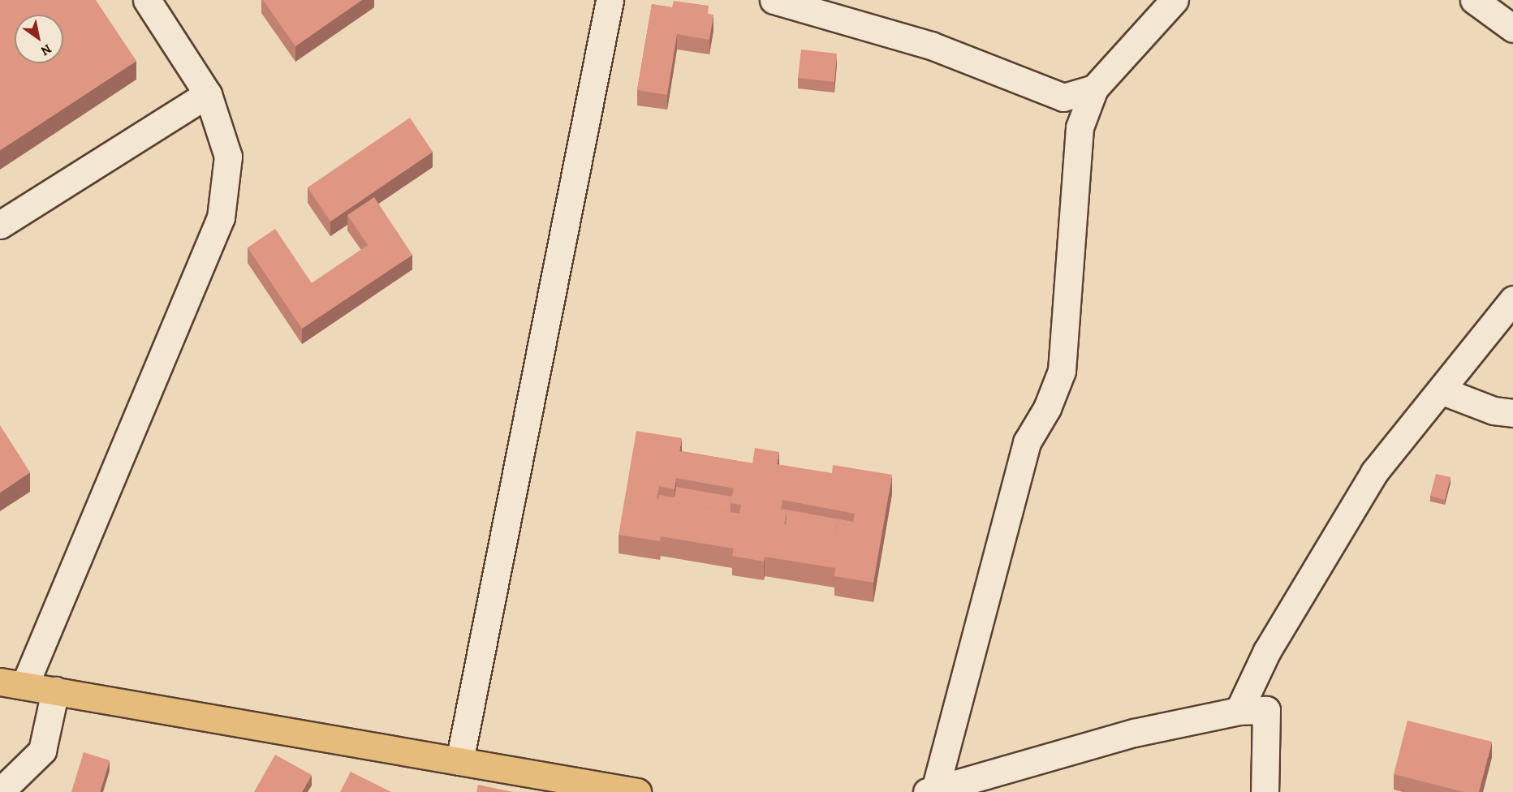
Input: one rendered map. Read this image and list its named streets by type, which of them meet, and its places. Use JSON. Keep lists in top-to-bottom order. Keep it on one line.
{"north":"bottom right"}
